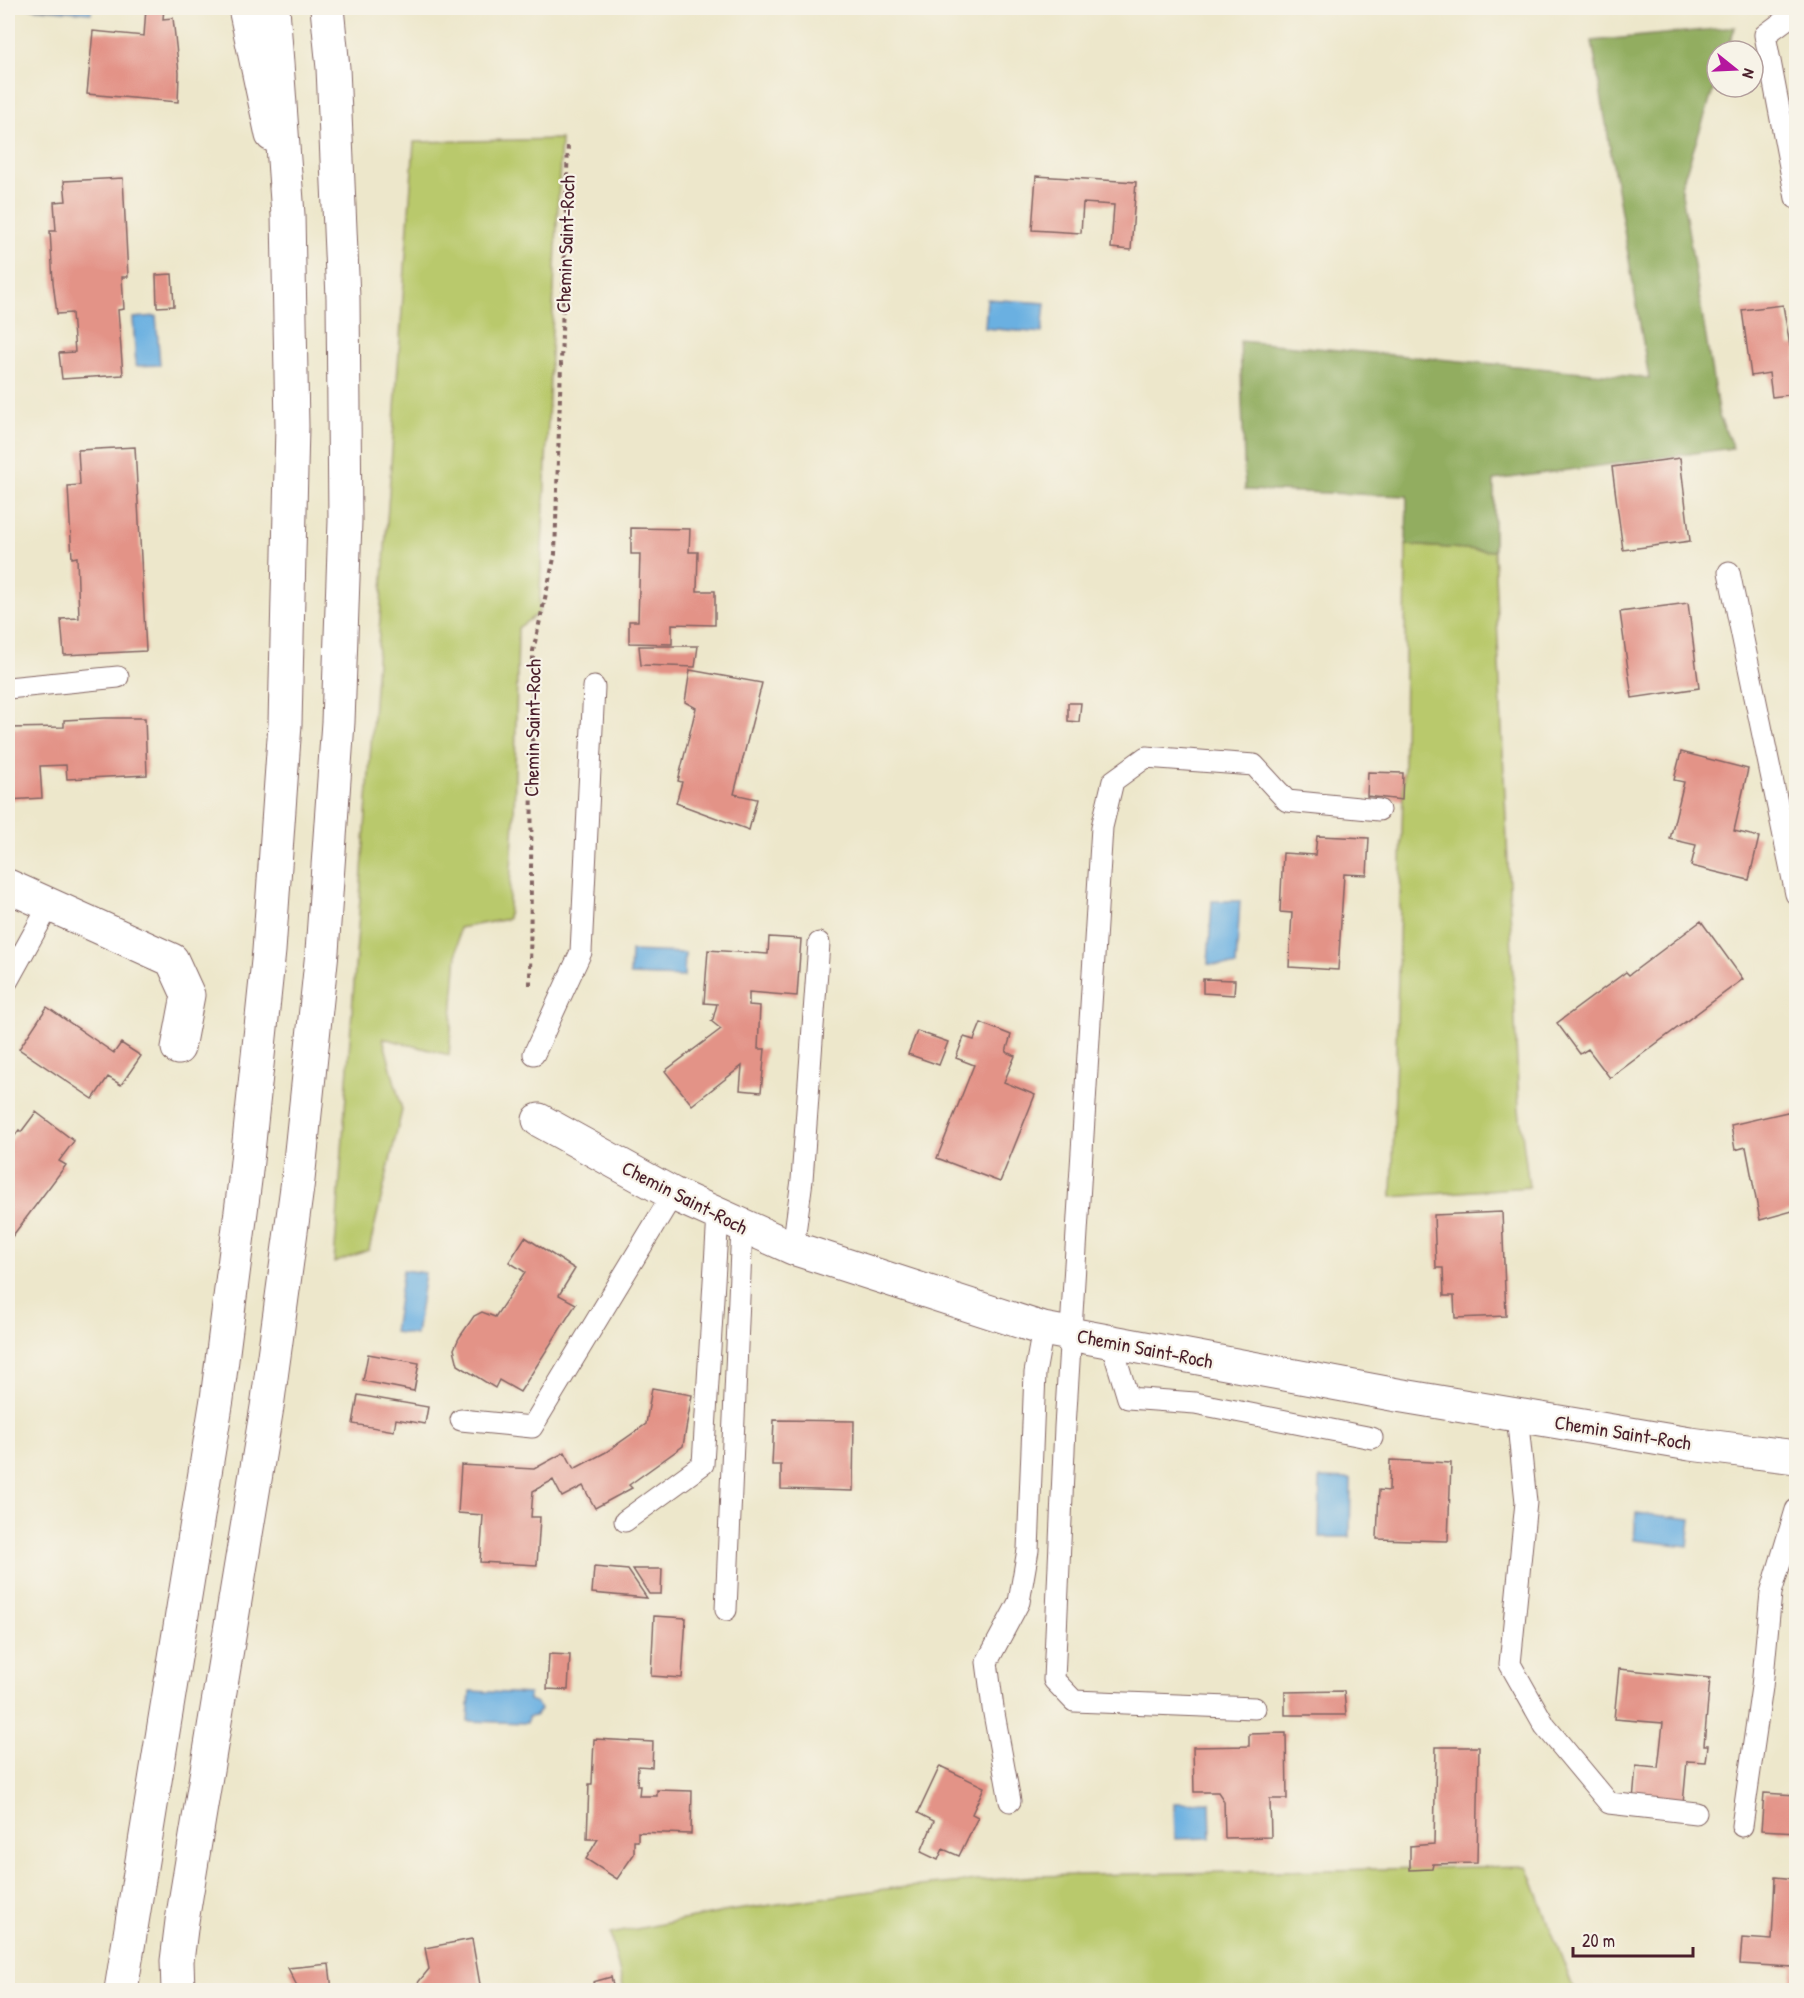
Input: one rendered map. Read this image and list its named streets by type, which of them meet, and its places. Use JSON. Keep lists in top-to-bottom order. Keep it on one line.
{"streets":{"main road":["Chemin Saint-Roch"]},"scale_bar":"20 m","north":"right"}
